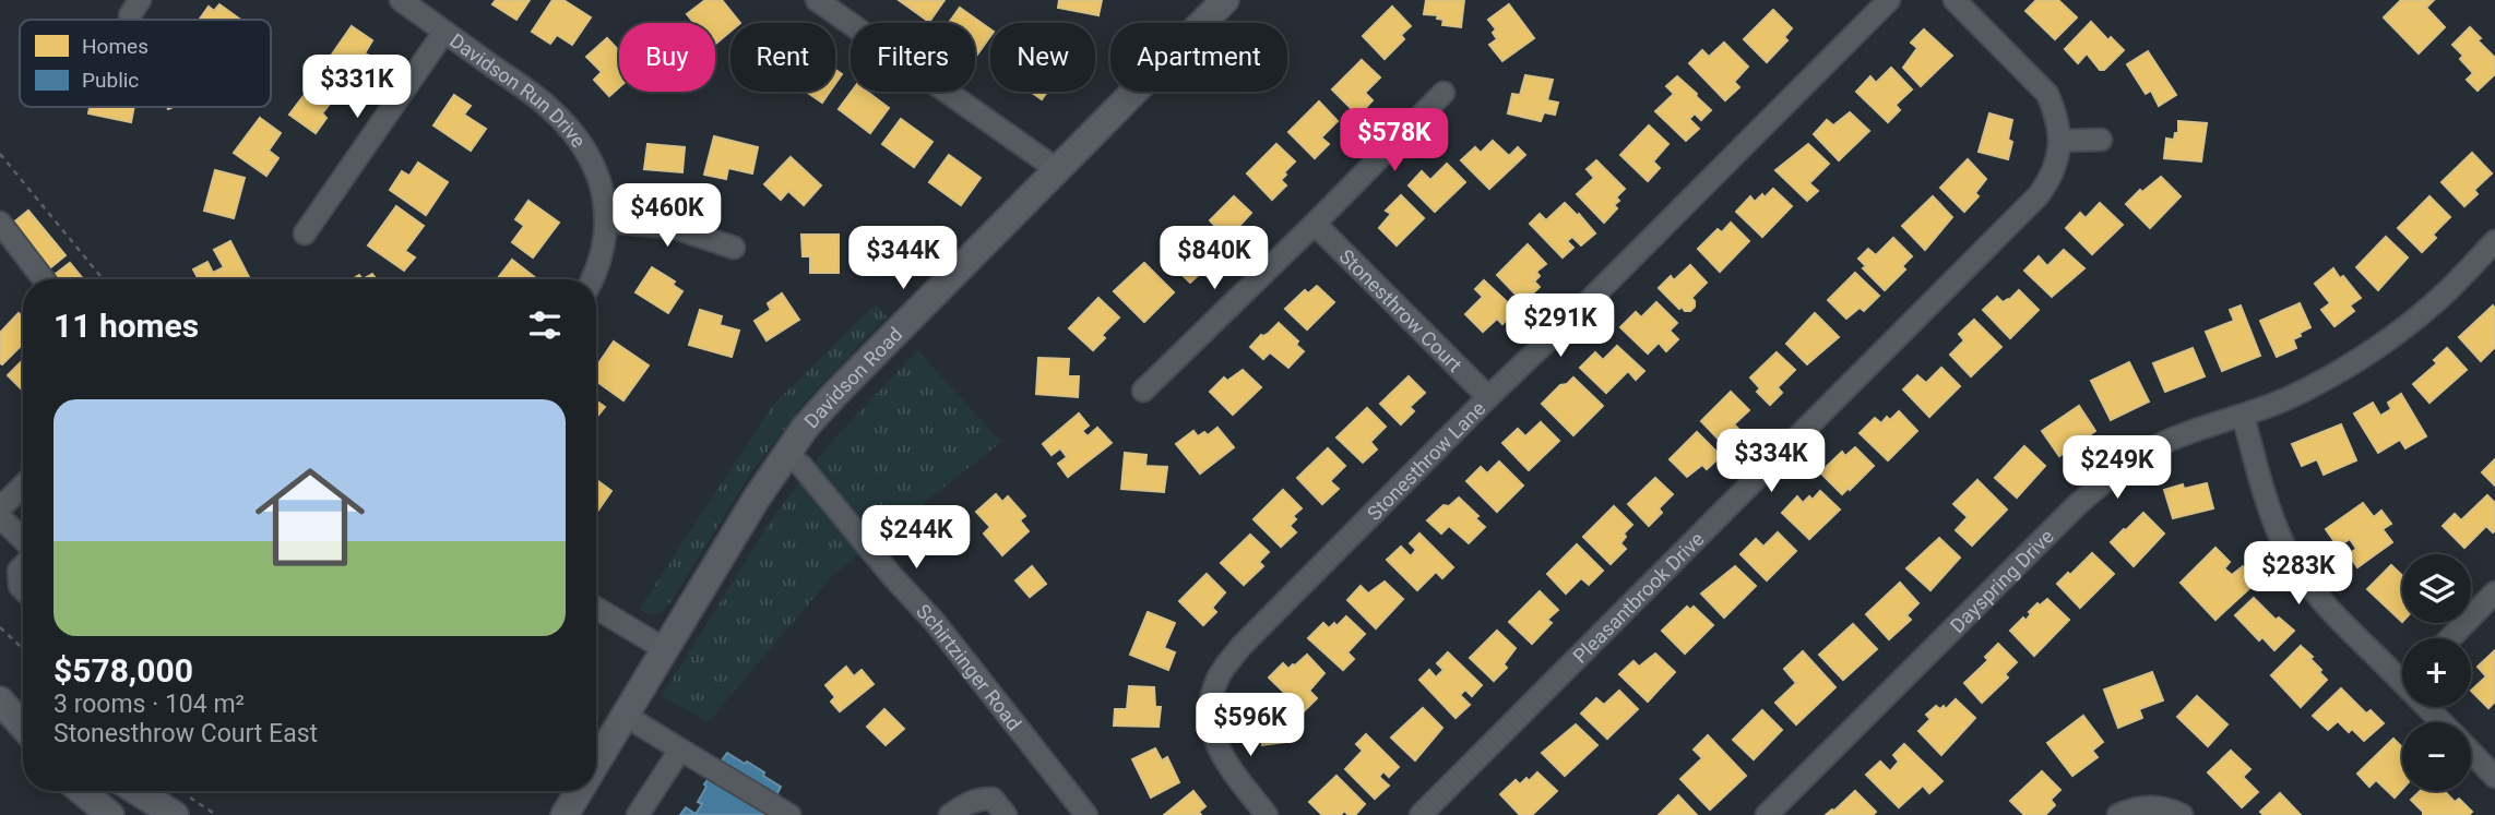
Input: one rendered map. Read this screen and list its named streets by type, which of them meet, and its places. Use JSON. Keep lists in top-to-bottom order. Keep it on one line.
{"streets":{"main road":["Davidson Road"],"street":["Davidson Run Drive","Stonesthrow Court","Stonesthrow Lane","Dayspring Drive","Pleasantbrook Drive","Schirtzinger Road"]},"crossings":[["Stonesthrow Court","Stonesthrow Lane"],["Davidson Road","Schirtzinger Road"]],"legend":["Homes","Public"],"page":{"chip":["Buy","Rent","Filters","New","Apartment"],"price":["$331K","$578K","$460K","$344K","$840K","$291K","$334K","$249K","$244K","$283K","$596K"],"heading":"11 homes","list":[{"name":"$578,000","note":"3 rooms · 104 m² · Stonesthrow Court East"}],"map_buttons":["+","−"]}}
